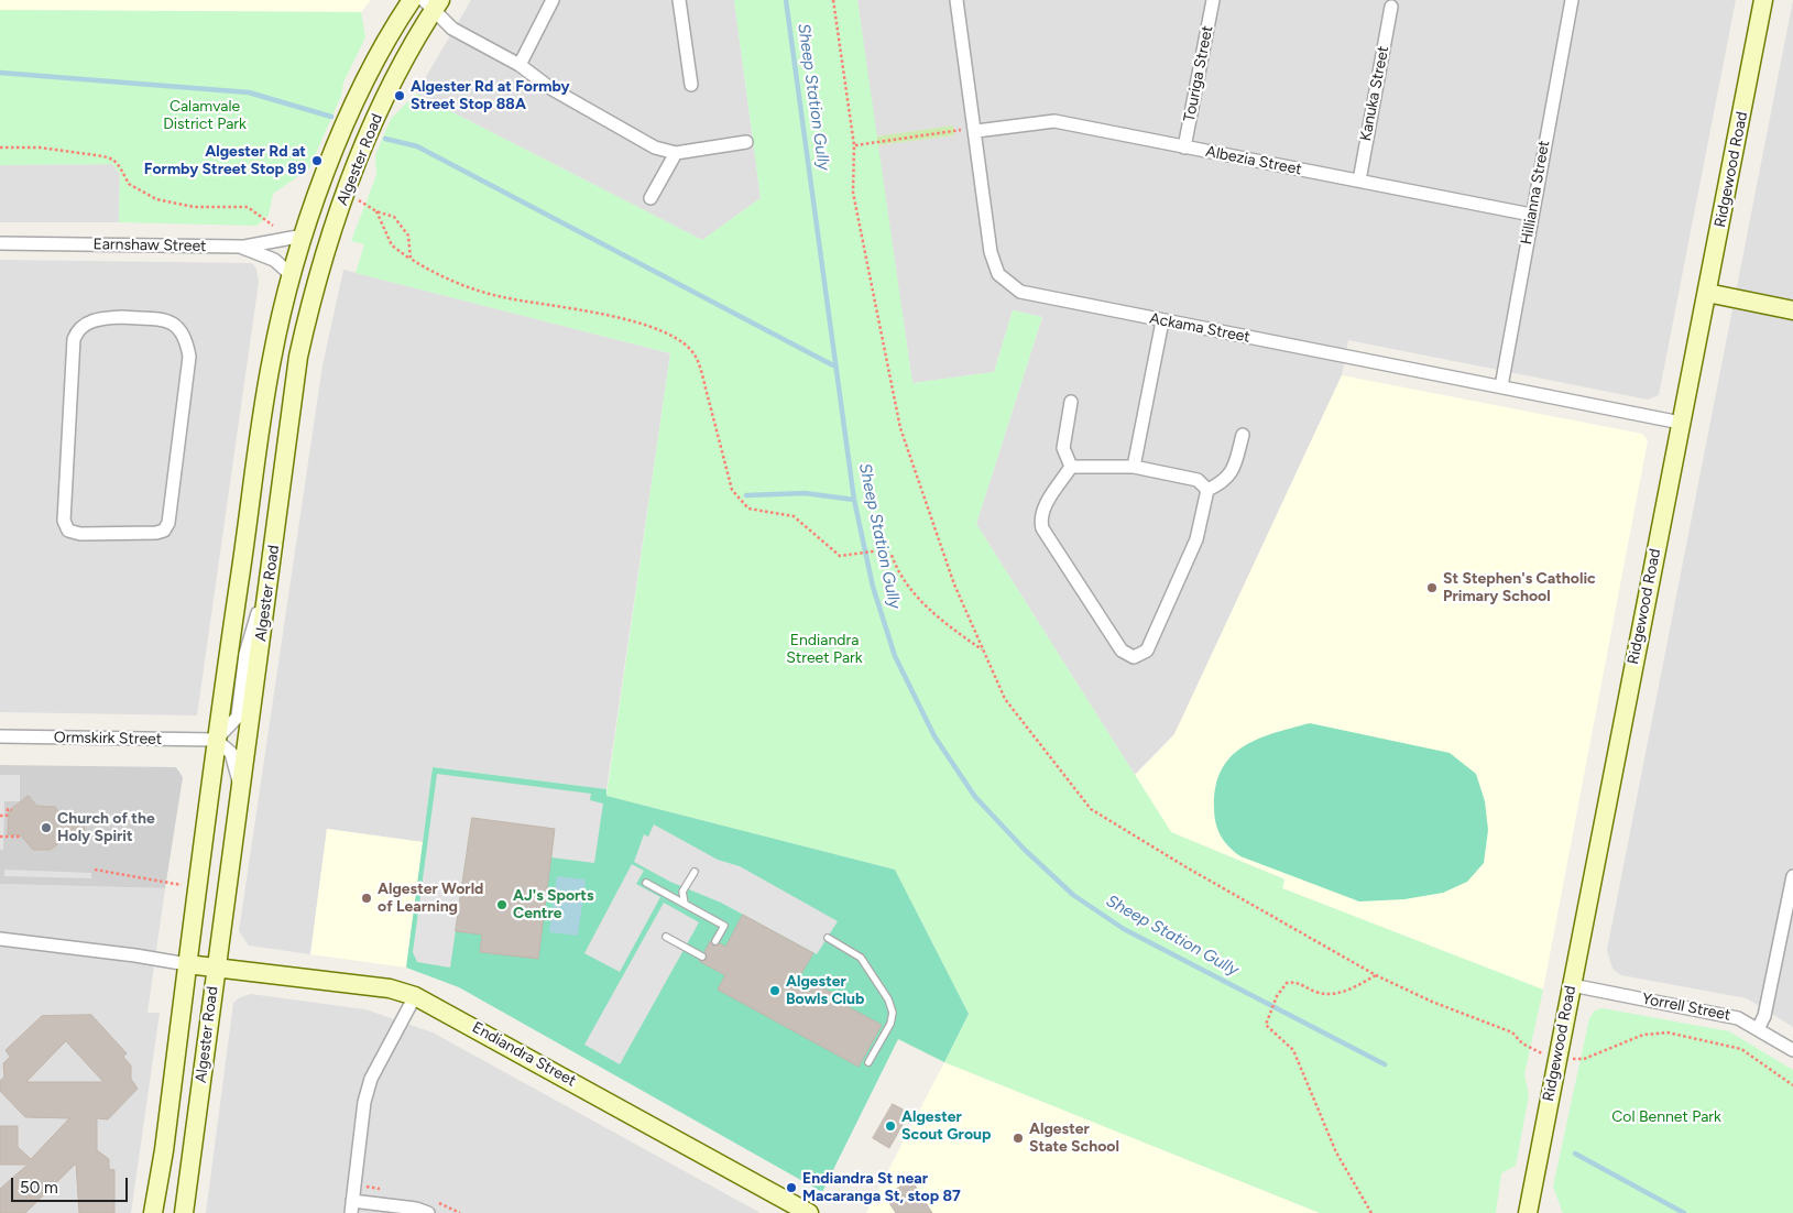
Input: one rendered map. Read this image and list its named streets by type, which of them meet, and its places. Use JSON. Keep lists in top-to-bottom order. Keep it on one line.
{"streets":{"main road":["Algester Road","Ridgewood Road","Endiandra Street"],"street":["Touriga Street","Kanuka Street","Albezia Street","Hillianna Street","Earnshaw Street","Ackama Street","Ormskirk Street","Yorrell Street"]},"crossings":[["Touriga Street","Albezia Street"],["Kanuka Street","Albezia Street"],["Algester Road","Earnshaw Street"],["Algester Road","Ormskirk Street"],["Algester Road","Endiandra Street"],["Albezia Street","Hillianna Street"],["Albezia Street","Ackama Street"],["Ridgewood Road","Ackama Street"],["Ridgewood Road","Yorrell Street"],["Hillianna Street","Ackama Street"]],"water":["Sheep Station Gully"],"parks":["Calamvale District Park","Endiandra Street Park","Col Bennet Park"],"places":["Algester Rd at Formby Street Stop 88A","Algester Rd at Formby Street Stop 89","St Stephen's Catholic Primary School","Church of the Holy Spirit","Algester World of Learning","AJ's Sports Centre","Algester Bowls Club","Algester Scout Group","Algester State School","Endiandra St near Macaranga St, stop 87"],"scale_bar":"50 m"}
